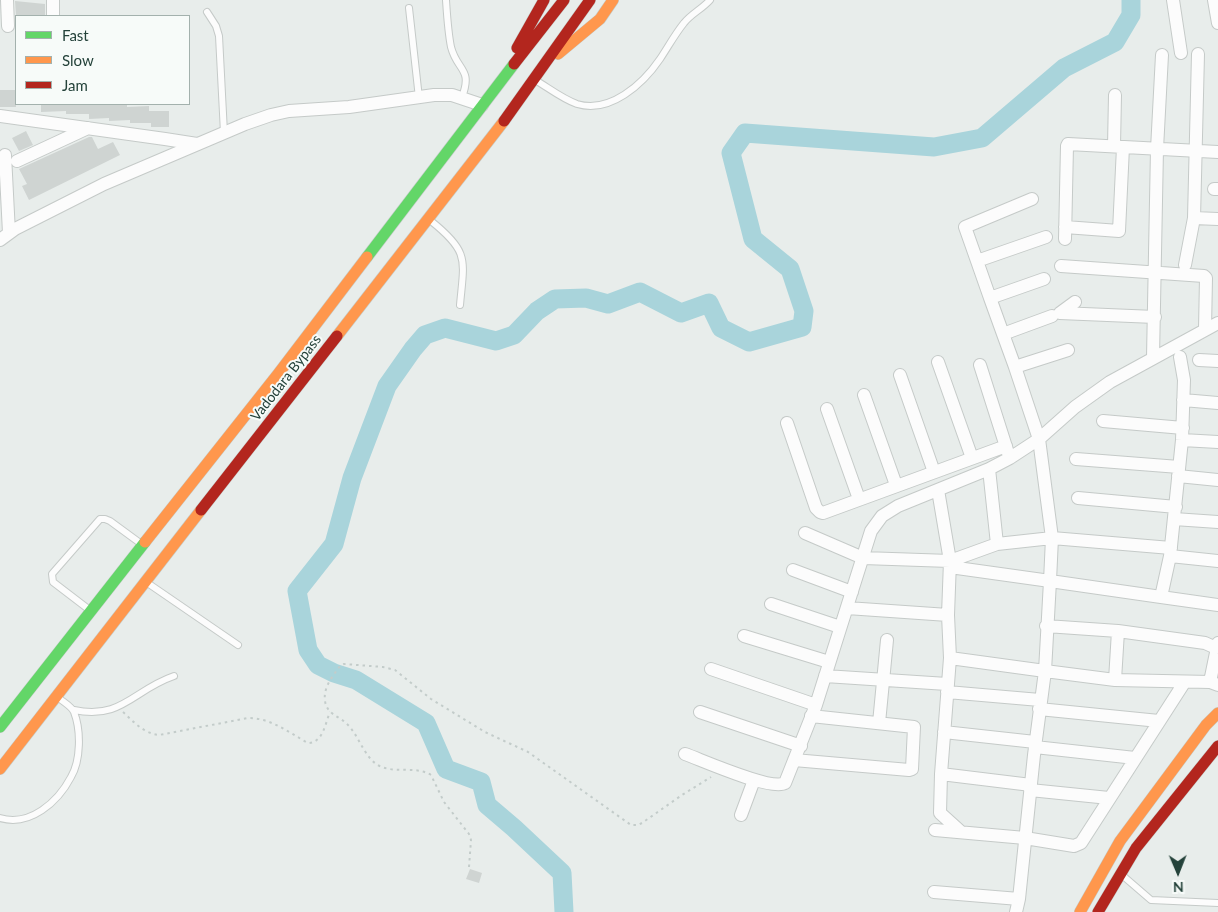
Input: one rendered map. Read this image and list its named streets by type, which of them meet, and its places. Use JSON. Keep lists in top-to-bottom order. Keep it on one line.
{"streets":{"main road":["Vadodara Bypass"]},"legend":["Fast","Slow","Jam"],"north":"bottom"}
